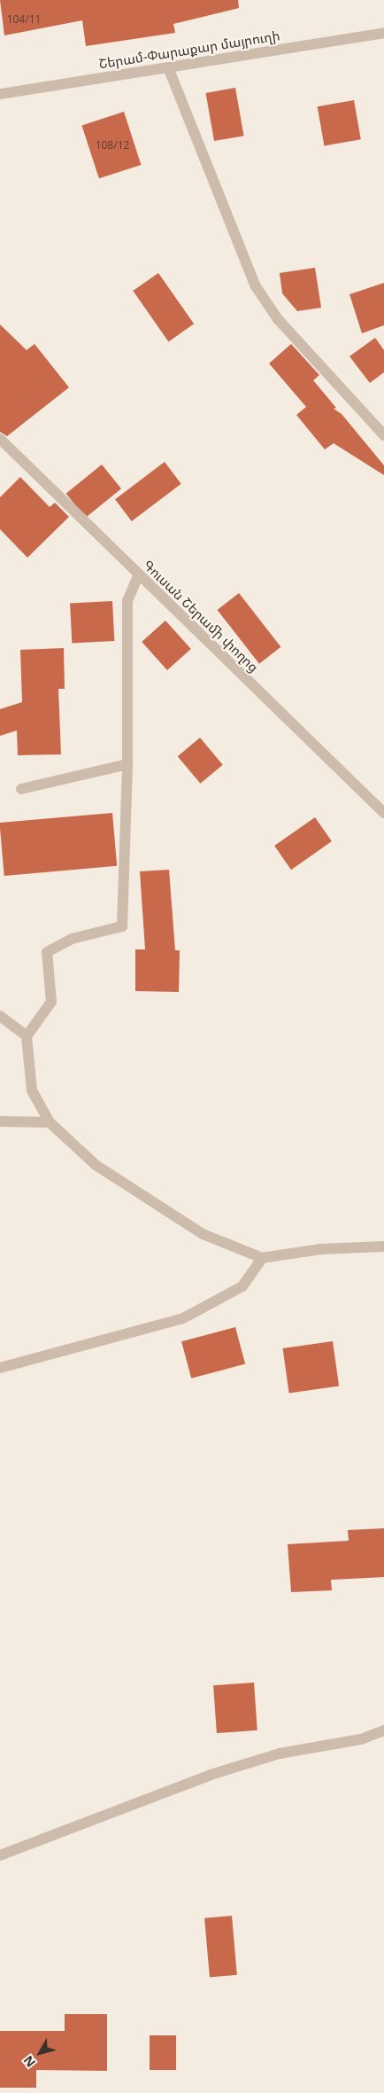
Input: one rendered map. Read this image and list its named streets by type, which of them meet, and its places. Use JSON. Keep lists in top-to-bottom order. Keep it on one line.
{"streets":{"street":["Շերամ-Փարաքար մայրուղի","Գուսան Շերամի փողոց"]},"house_numbers":["104/11","108/12"],"north":"bottom left"}
